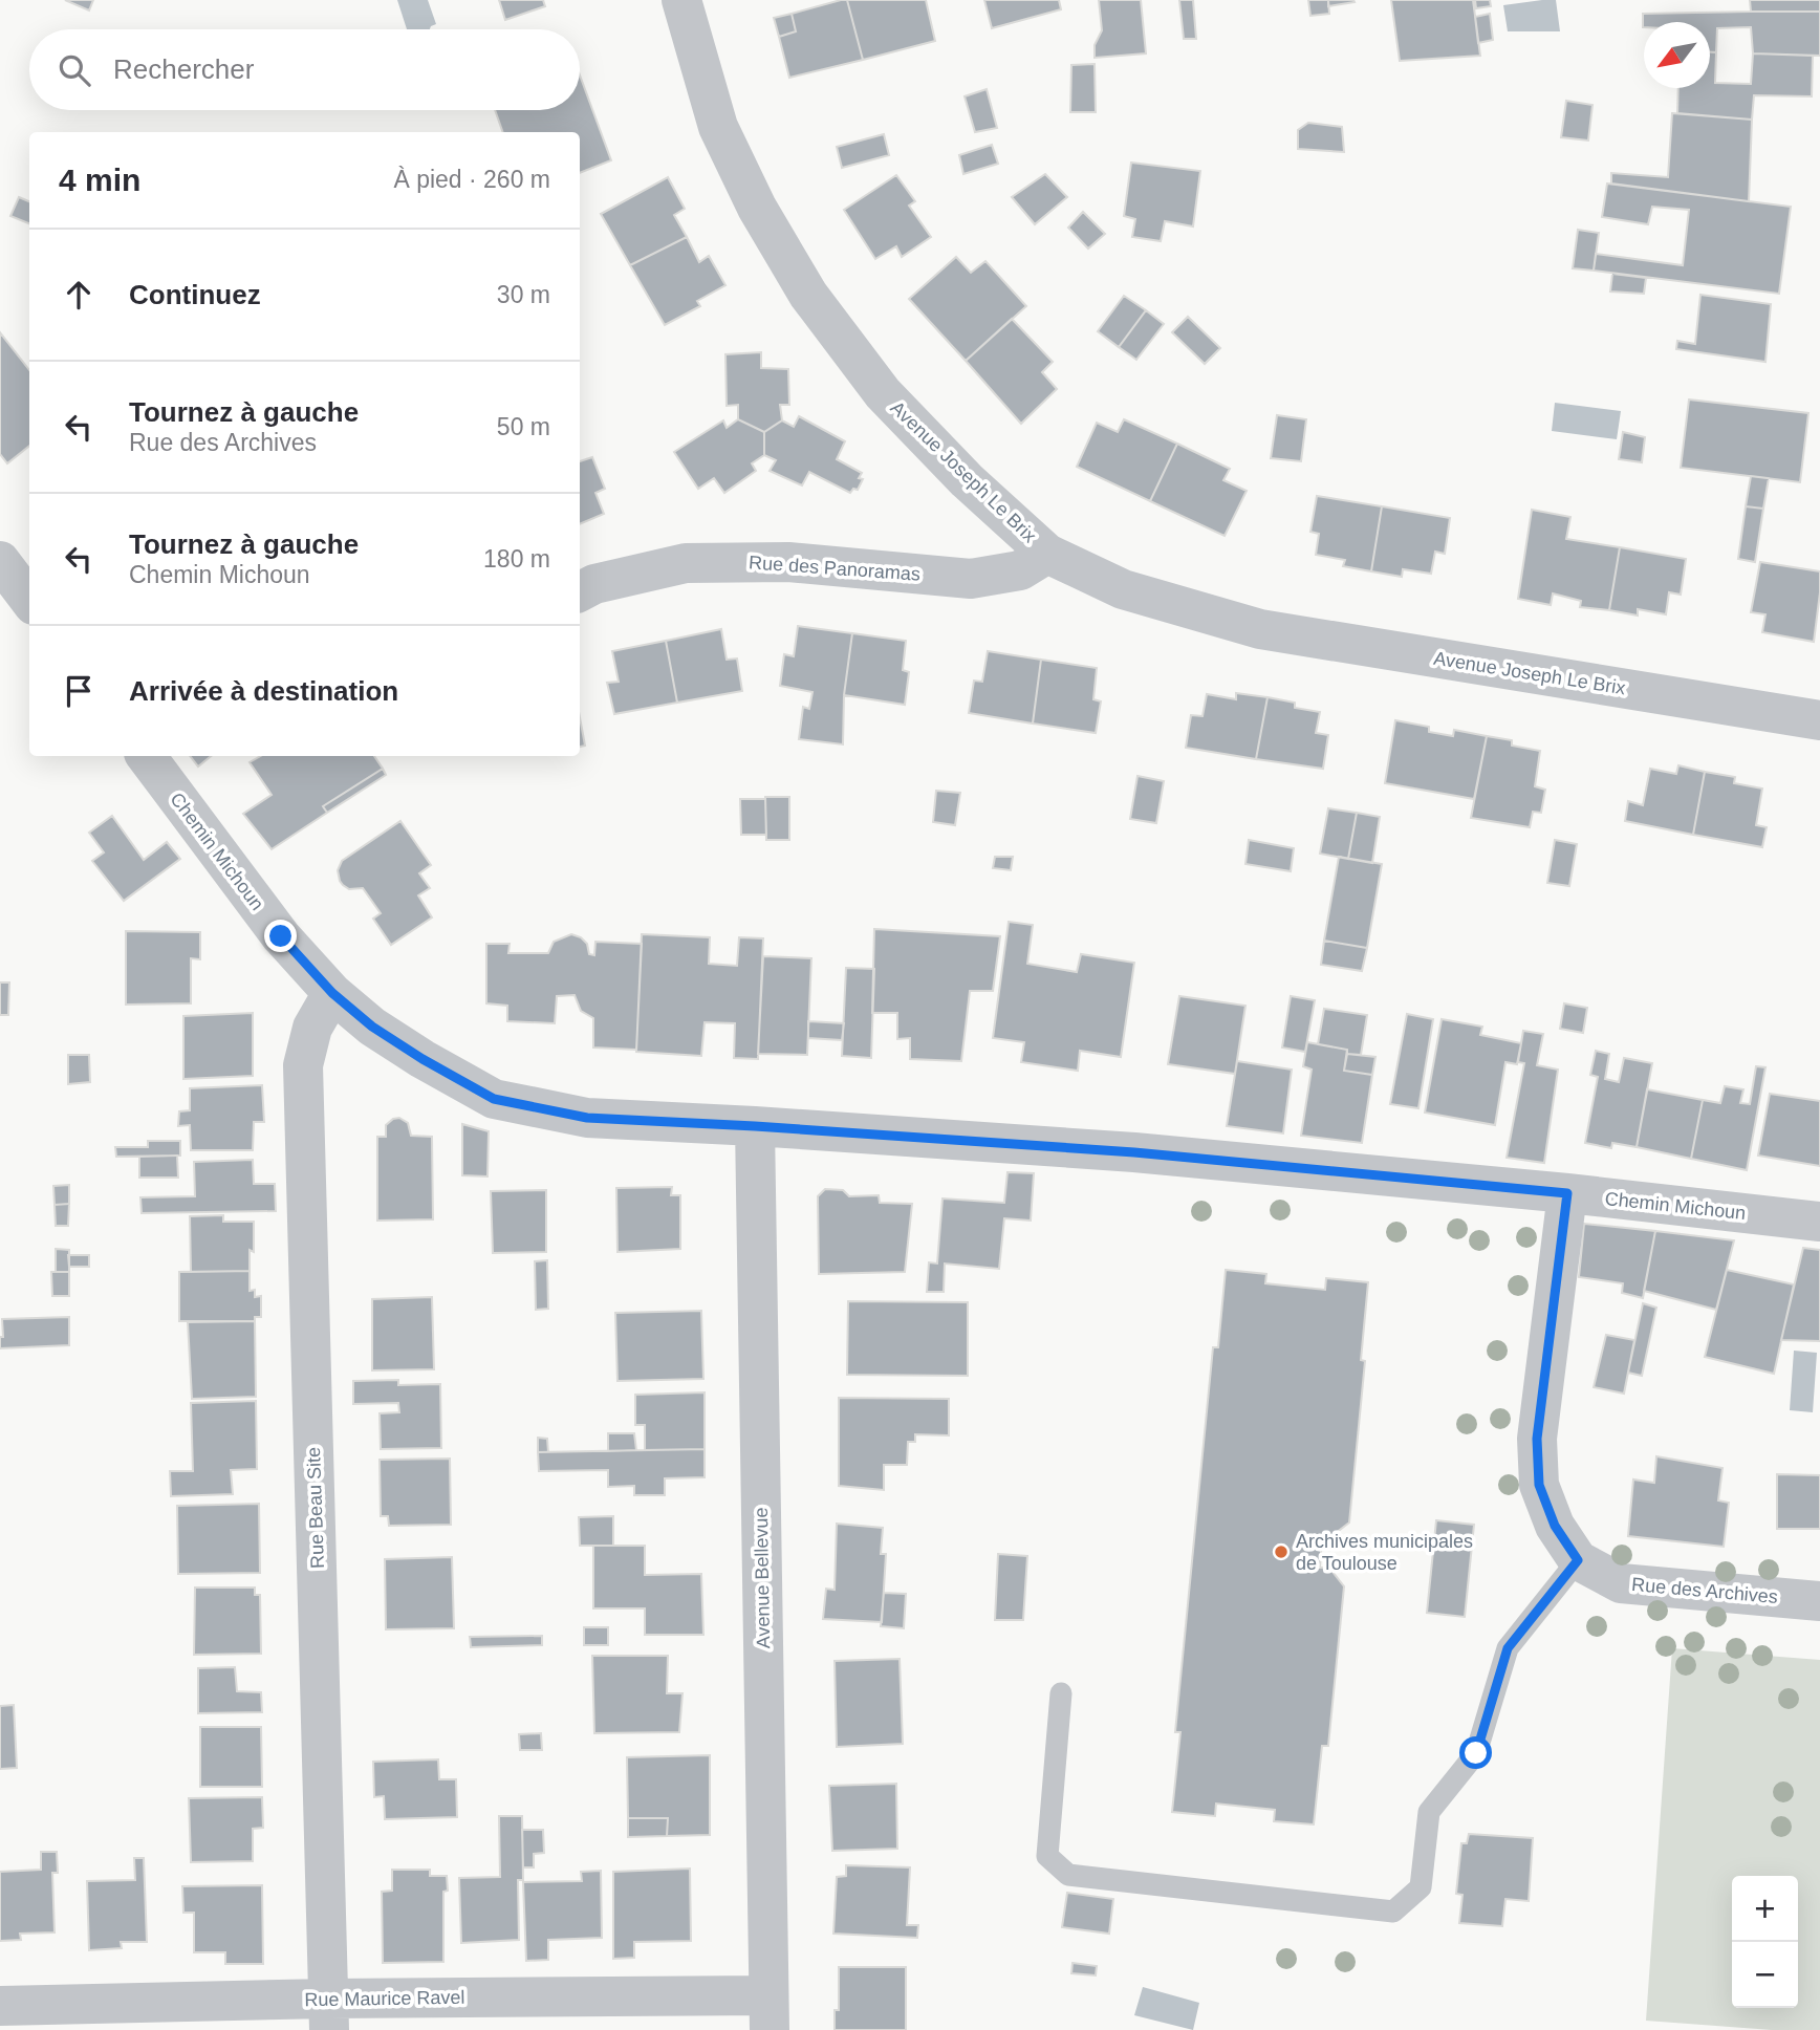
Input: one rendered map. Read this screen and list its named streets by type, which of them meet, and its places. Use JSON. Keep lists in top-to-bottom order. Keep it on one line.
{"streets":{"street":["Avenue Joseph Le Brix","Rue des Panoramas","Chemin Michoun","Rue Beau Site","Avenue Bellevue","Rue des Archives","Rue Maurice Ravel"]},"crossings":[["Avenue Joseph Le Brix","Rue des Panoramas"],["Chemin Michoun","Rue Beau Site"],["Chemin Michoun","Avenue Bellevue"],["Chemin Michoun","Rue des Archives"],["Rue Beau Site","Rue Maurice Ravel"],["Avenue Bellevue","Rue Maurice Ravel"]],"places":["Archives municipales de Toulouse"],"north":"bottom left","page":{"search":"Rechercher","heading":["4 min","À pied · 260 m"],"list":[["Continuez","30 m"],["Tournez à gauche","Rue des Archives","50 m"],["Tournez à gauche","Chemin Michoun","180 m"],"Arrivée à destination"],"map_buttons":["+","−"]}}
